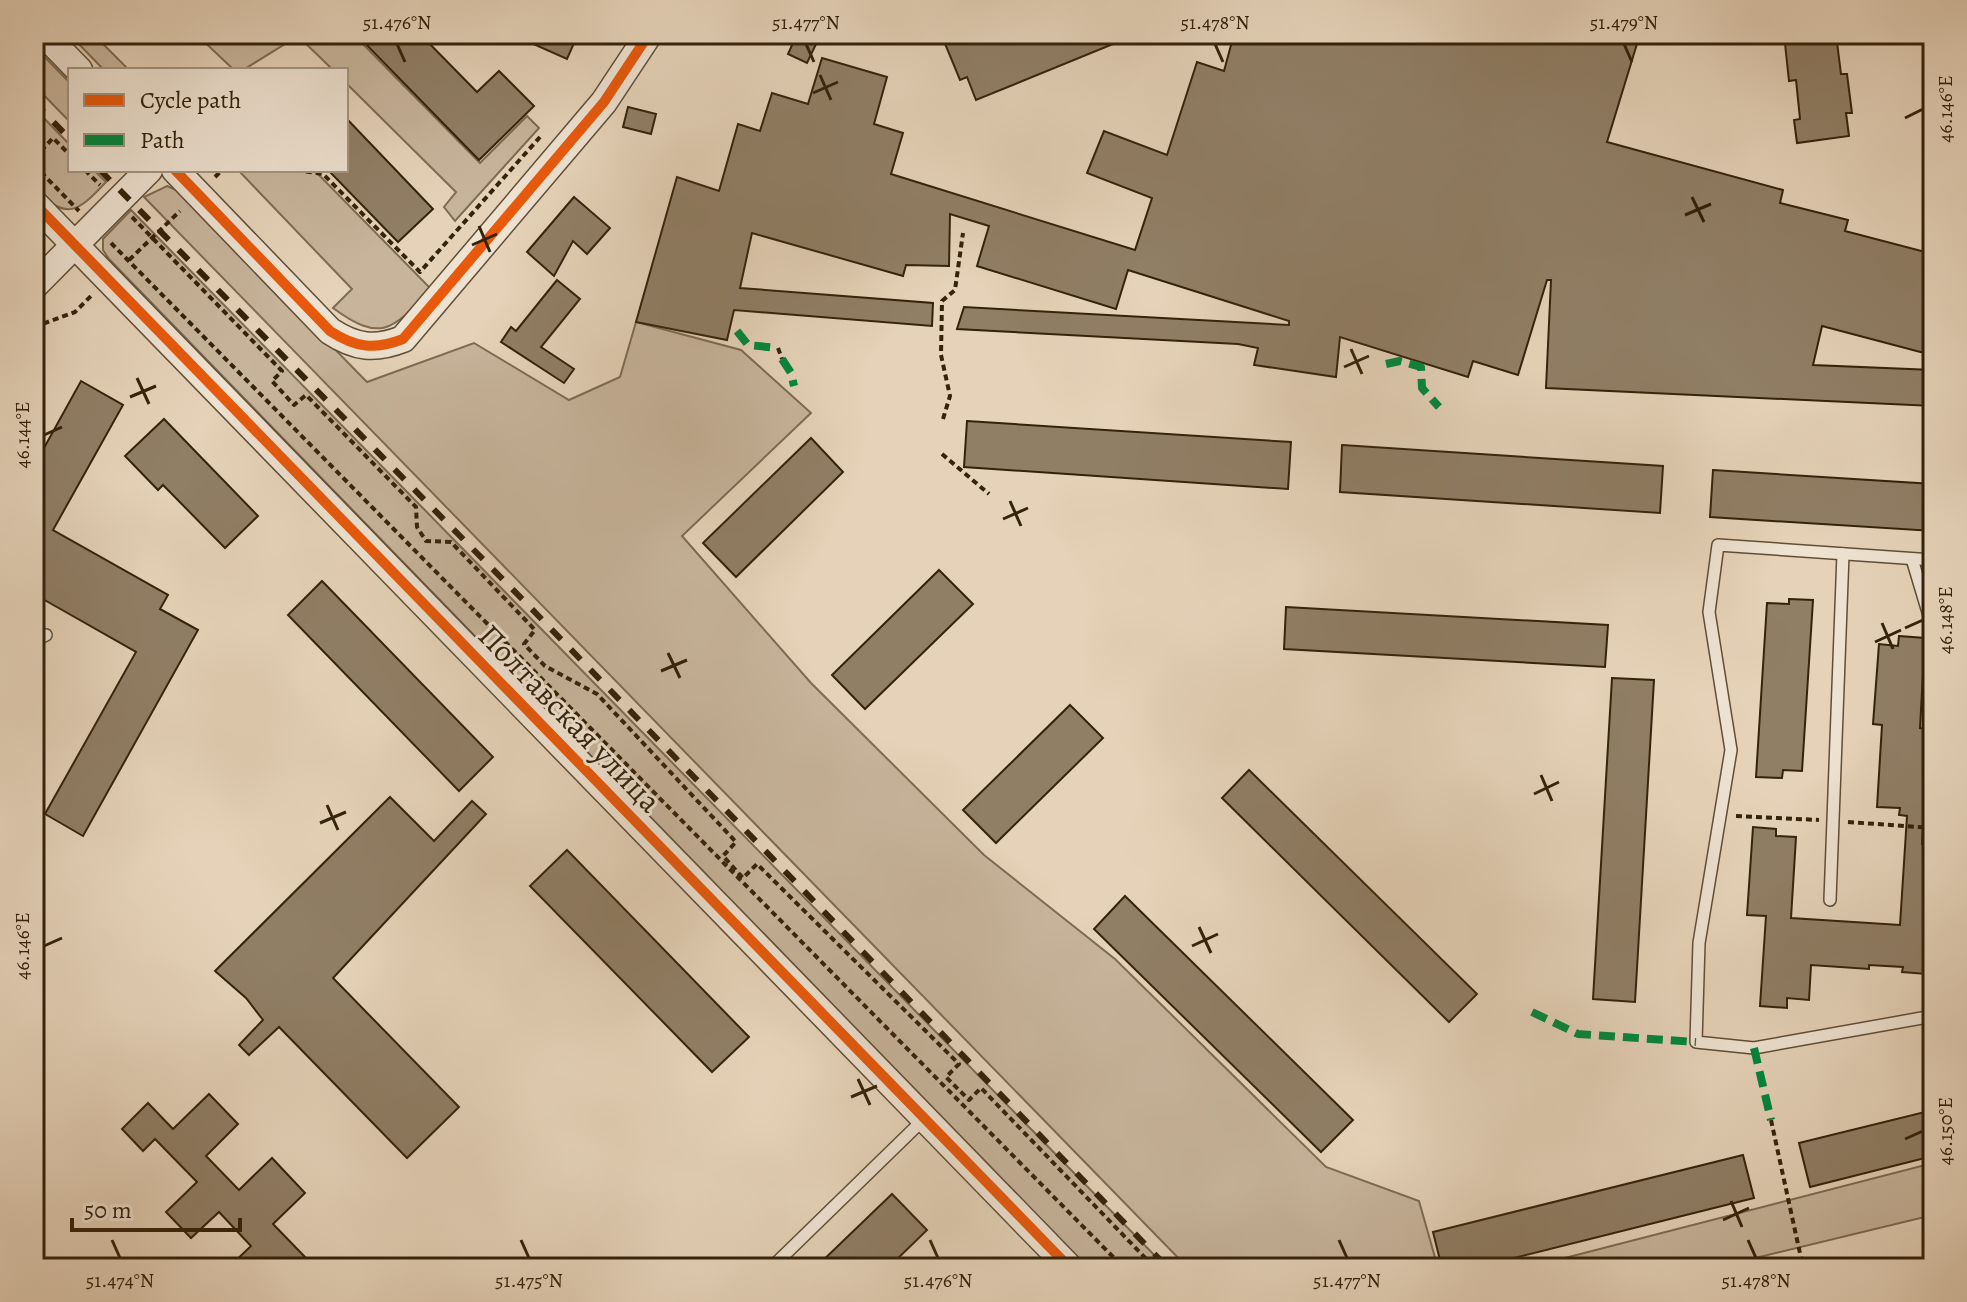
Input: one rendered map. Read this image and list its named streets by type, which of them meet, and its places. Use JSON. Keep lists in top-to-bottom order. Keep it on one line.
{"streets":{"street":["Полтавская улица"]},"legend":["Cycle path","Path"],"scale_bar":"50 m","coordinates":["51.476°N","51.477°N","51.478°N","51.479°N","46.146°E","46.144°E","46.148°E","46.150°E","51.474°N","51.475°N"]}
